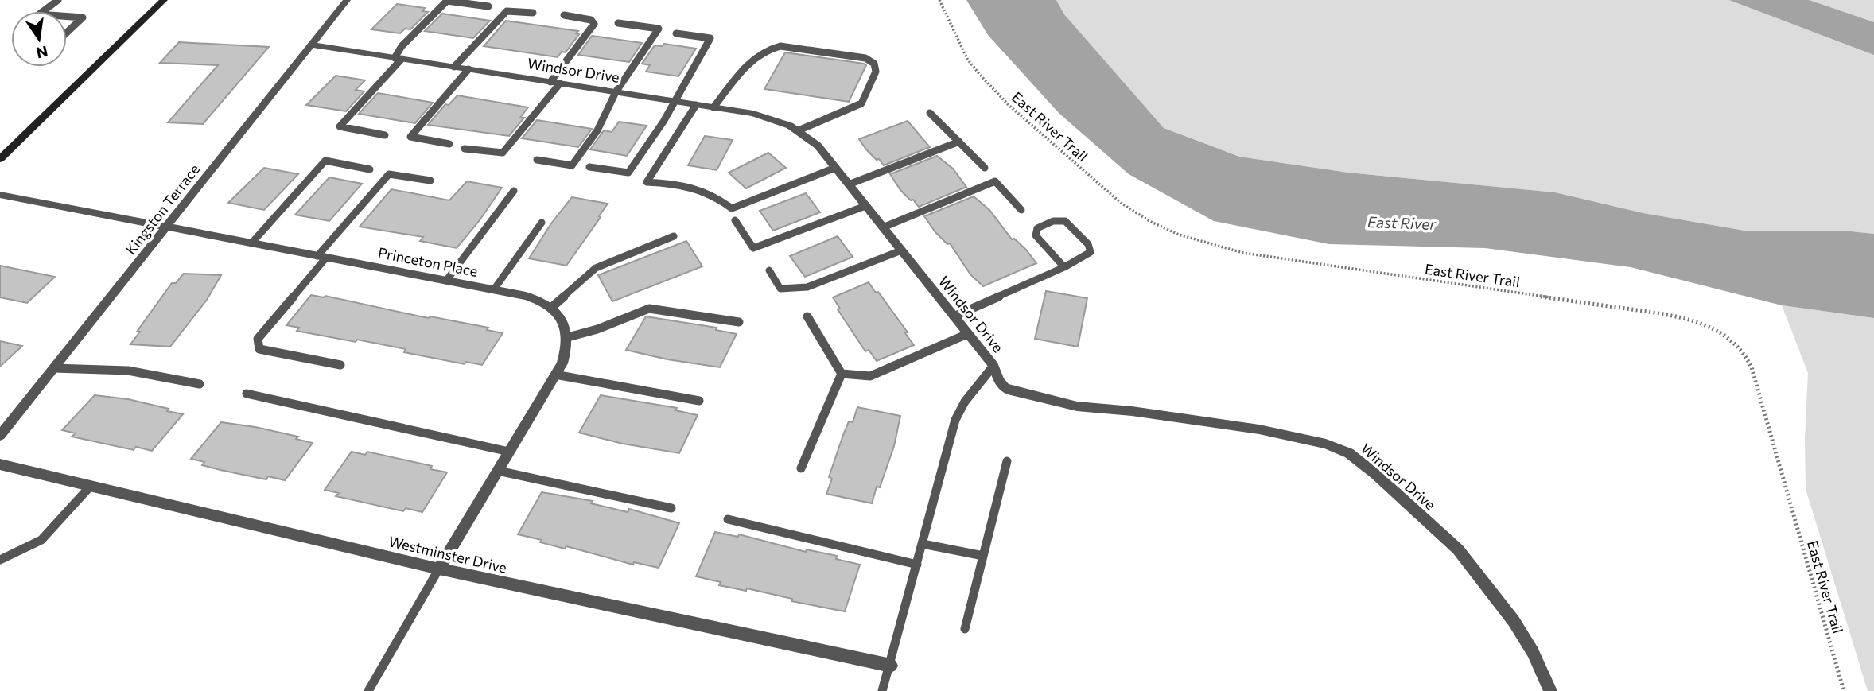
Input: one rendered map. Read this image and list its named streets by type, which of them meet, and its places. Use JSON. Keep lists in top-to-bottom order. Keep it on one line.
{"streets":{"street":["Windsor Drive","Kingston Terrace","Princeton Place","Westminster Drive"],"path":["East River Trail"]},"crossings":[["Windsor Drive","Kingston Terrace"],["Kingston Terrace","Princeton Place"]],"water":["East River"],"north":"bottom"}
